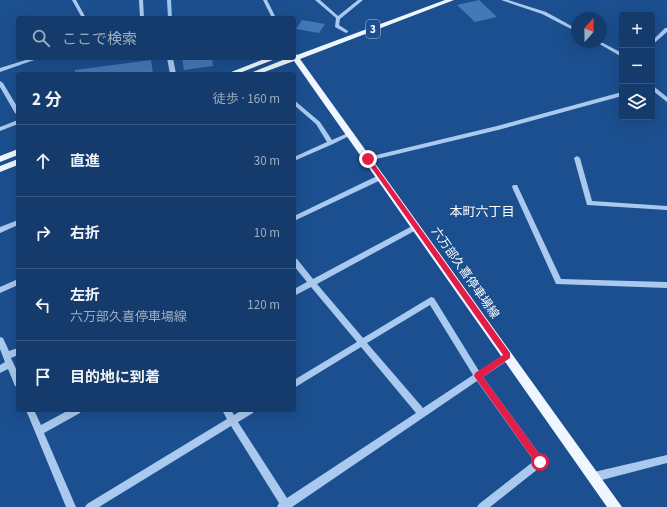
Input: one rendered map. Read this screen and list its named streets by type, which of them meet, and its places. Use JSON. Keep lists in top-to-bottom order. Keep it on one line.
{"streets":{"main road":["3","六万部久喜停車場線"]},"districts":["本町六丁目"],"north":"top","page":{"map_buttons":["+","−"],"search":"ここで検索","heading":["2 分","徒歩 · 160 m"],"list":[["直進","30 m"],["右折","10 m"],["左折","六万部久喜停車場線","120 m"],"目的地に到着"]}}
